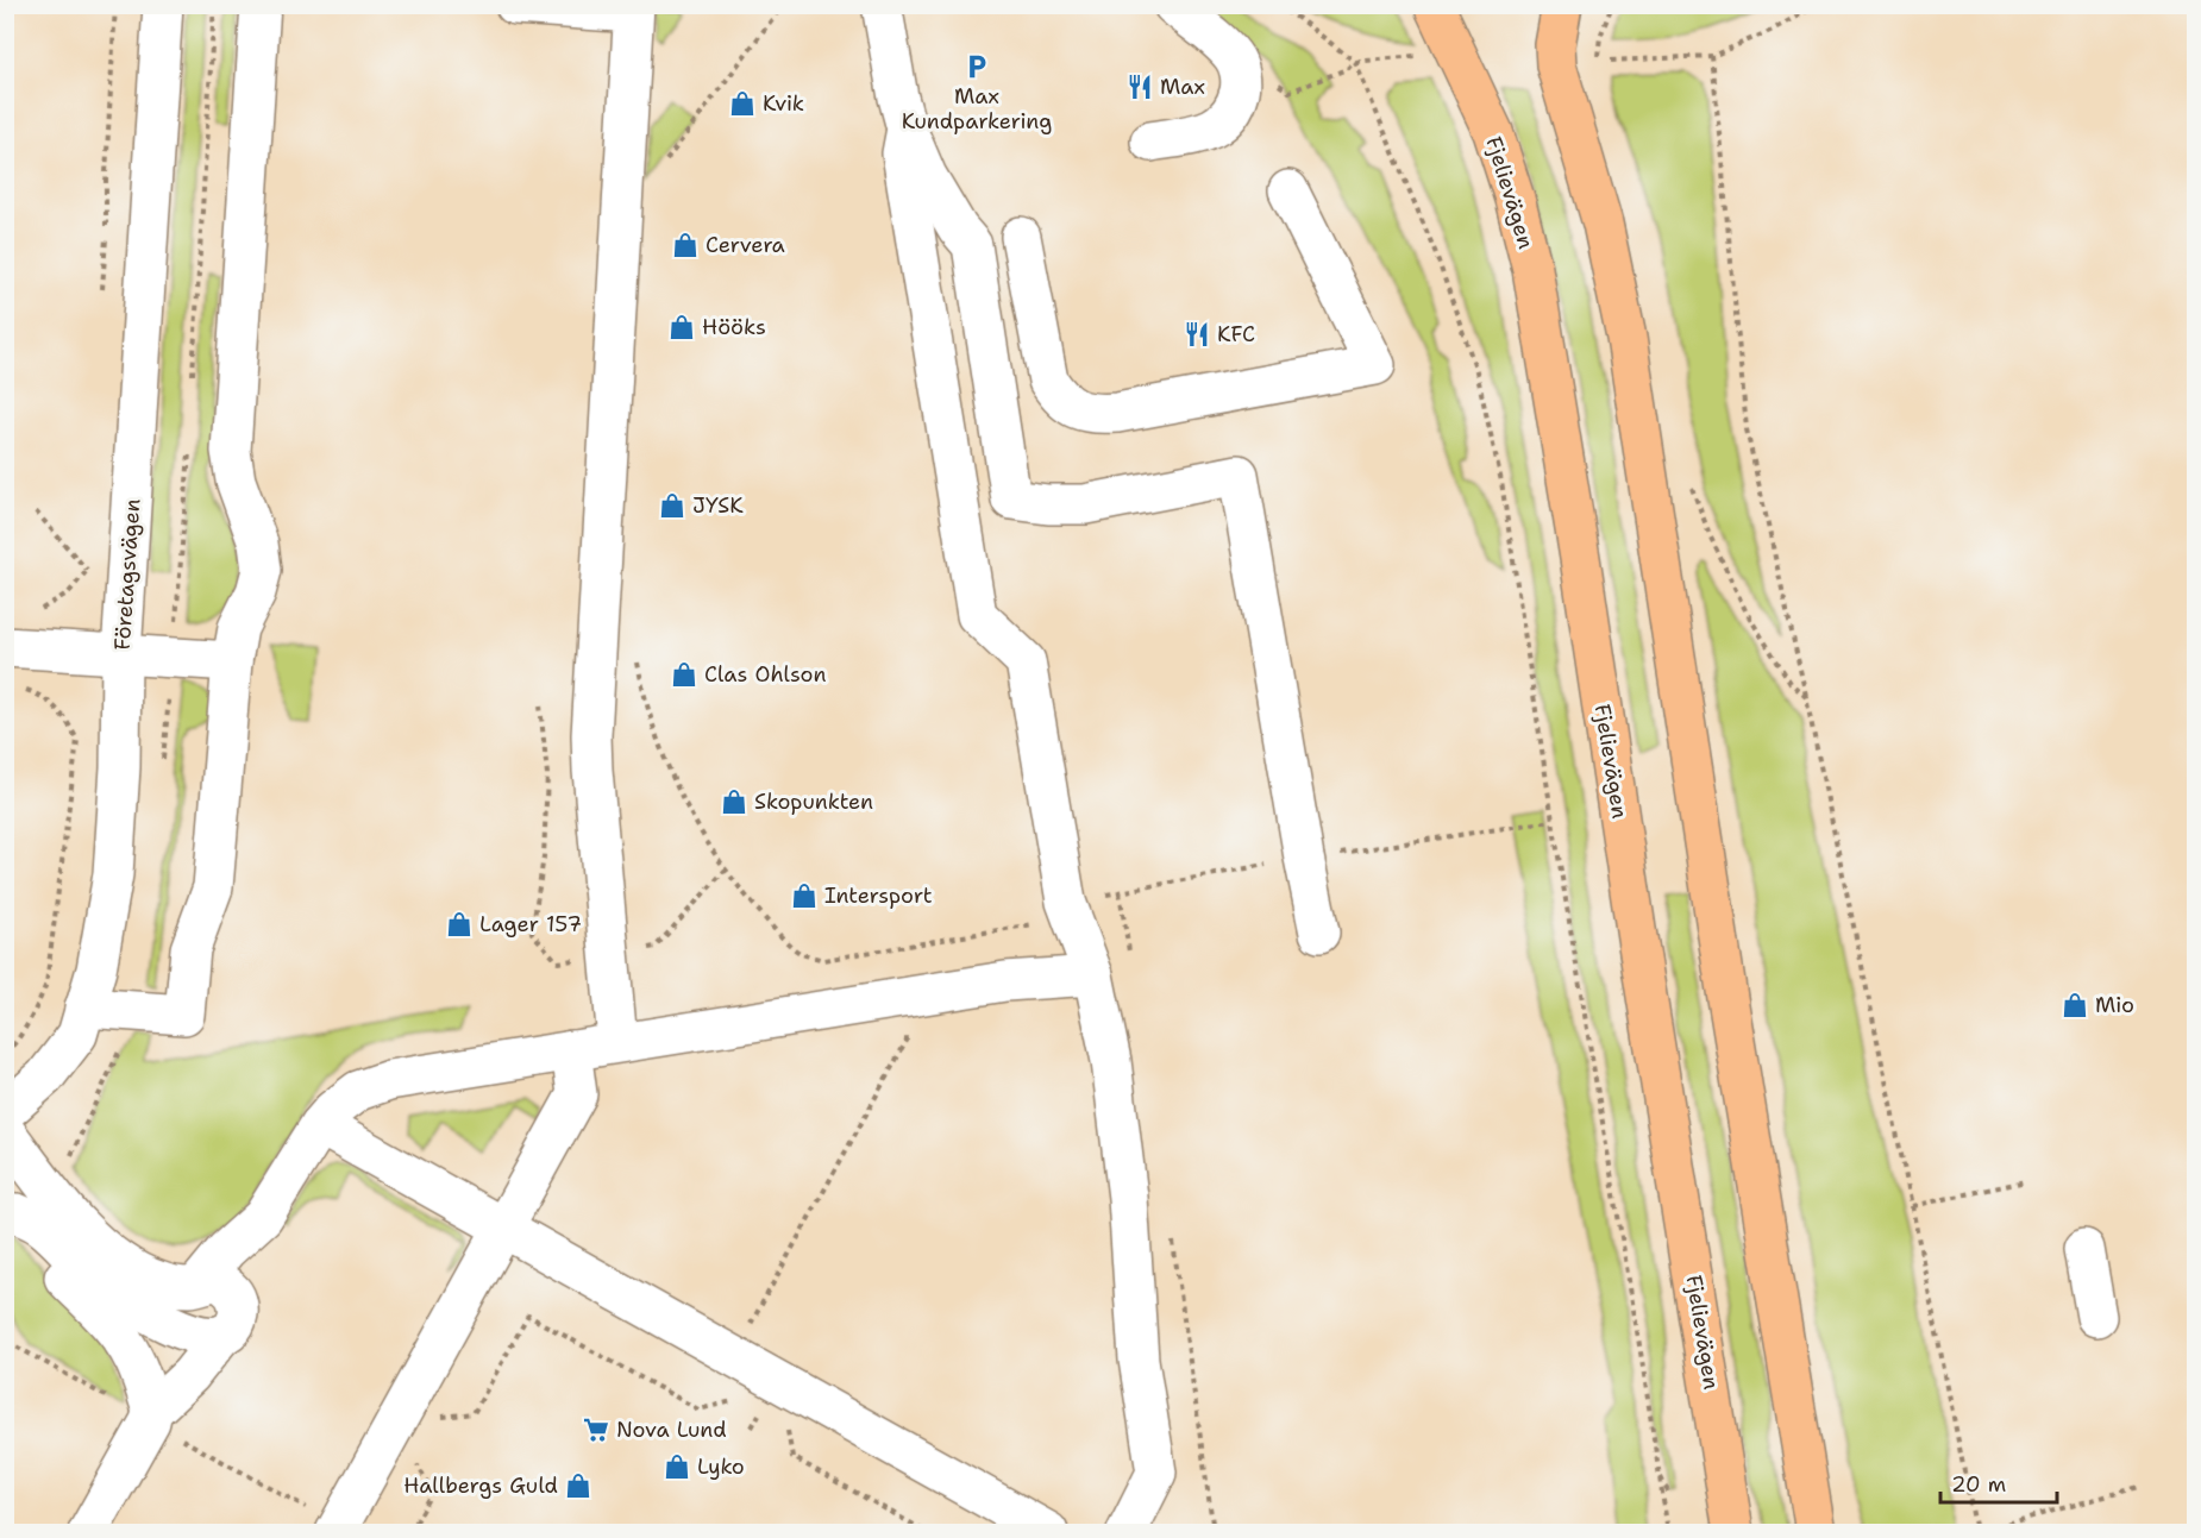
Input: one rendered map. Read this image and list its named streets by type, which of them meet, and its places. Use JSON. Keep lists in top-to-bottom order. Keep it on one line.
{"streets":{"main road":["Fjelievägen"],"street":["Företagsvägen"]},"places":{"parking":["Max Kundparkering"],"restaurant":["Max","KFC"],"shop":["Kvik","Cervera","Hööks","JYSK","Clas Ohlson","Skopunkten","Intersport","Lager 157","Mio","Lyko","Hallbergs Guld"],"supermarket":["Nova Lund"]},"scale_bar":"20 m"}
